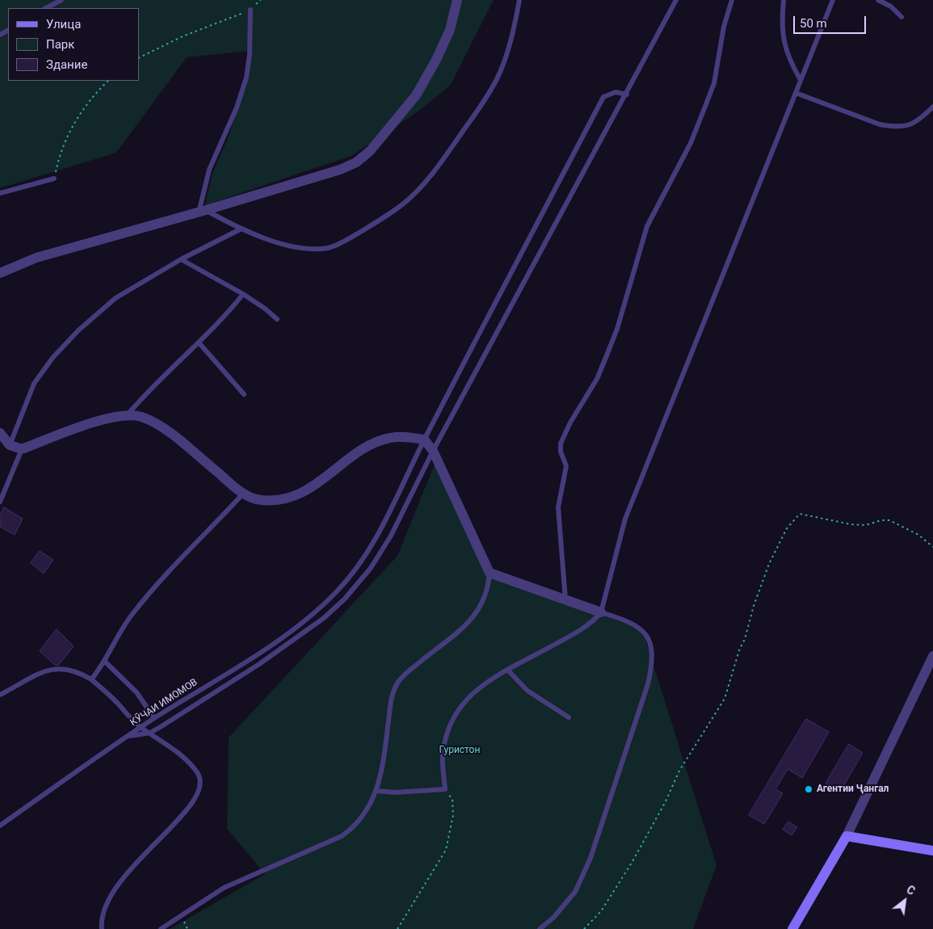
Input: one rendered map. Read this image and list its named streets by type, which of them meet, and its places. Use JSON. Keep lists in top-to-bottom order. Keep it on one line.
{"streets":{"lane":["КӮЧАИ ИМОМОВ"]},"parks":["Гуристон"],"places":["Агентии Ҷангал"],"legend":["Улица","Парк","Здание"],"scale_bar":"50 m","north":"top right"}
